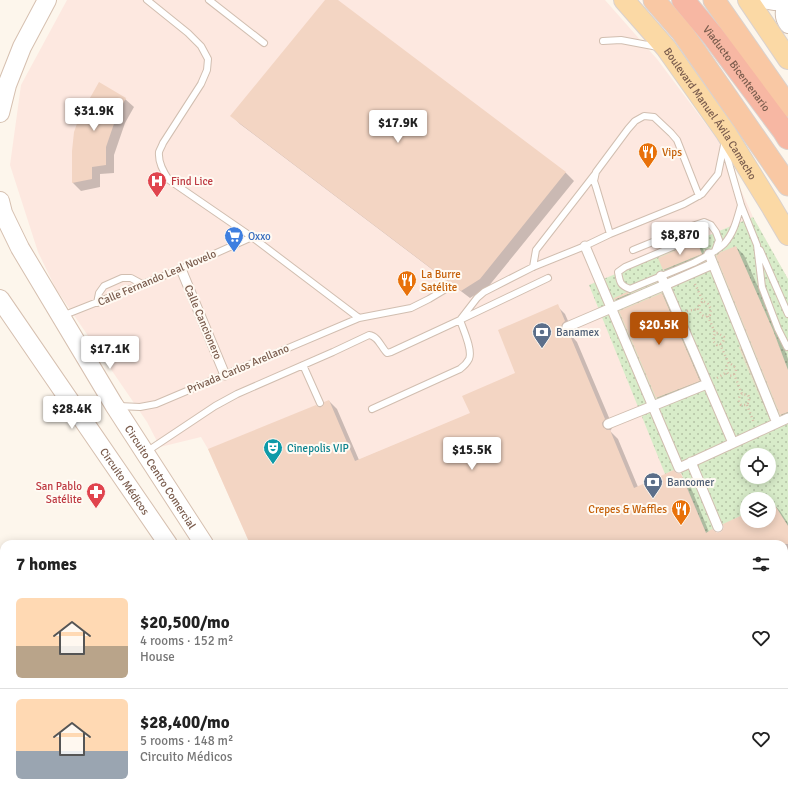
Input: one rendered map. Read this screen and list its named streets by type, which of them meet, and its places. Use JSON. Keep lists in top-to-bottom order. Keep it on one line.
{"streets":{"highway":["Viaducto Bicentenario","Boulevard Manuel Ávila Camacho"],"main road":["Circuito Centro Comercial","Circuito Médicos"],"street":["Calle Cancionero"],"lane":["Calle Fernando Leal Novelo","Privada Carlos Arellano"]},"crossings":[["Calle Fernando Leal Novelo","Calle Cancionero"],["Calle Fernando Leal Novelo","Circuito Centro Comercial"],["Calle Cancionero","Privada Carlos Arellano"],["Privada Carlos Arellano","Circuito Centro Comercial"]],"places":{"restaurant":["Vips","La Burre Satélite","Crepes & Waffles"],"hospital":["Find Lice"],"supermarket":["Oxxo"],"bank":["Banamex","Bancomer"],"theatre":["Cinepolis VIP"],"pharmacy":["San Pablo Satélite"]},"page":{"price":["$31.9K","$17.9K","$8,870","$20.5K","$17.1K","$28.4K","$15.5K"],"heading":"7 homes","list":[{"name":"$20,500/mo","note":"4 rooms · 152 m² · House"},{"name":"$28,400/mo","note":"5 rooms · 148 m² · Circuito Médicos"}]}}
